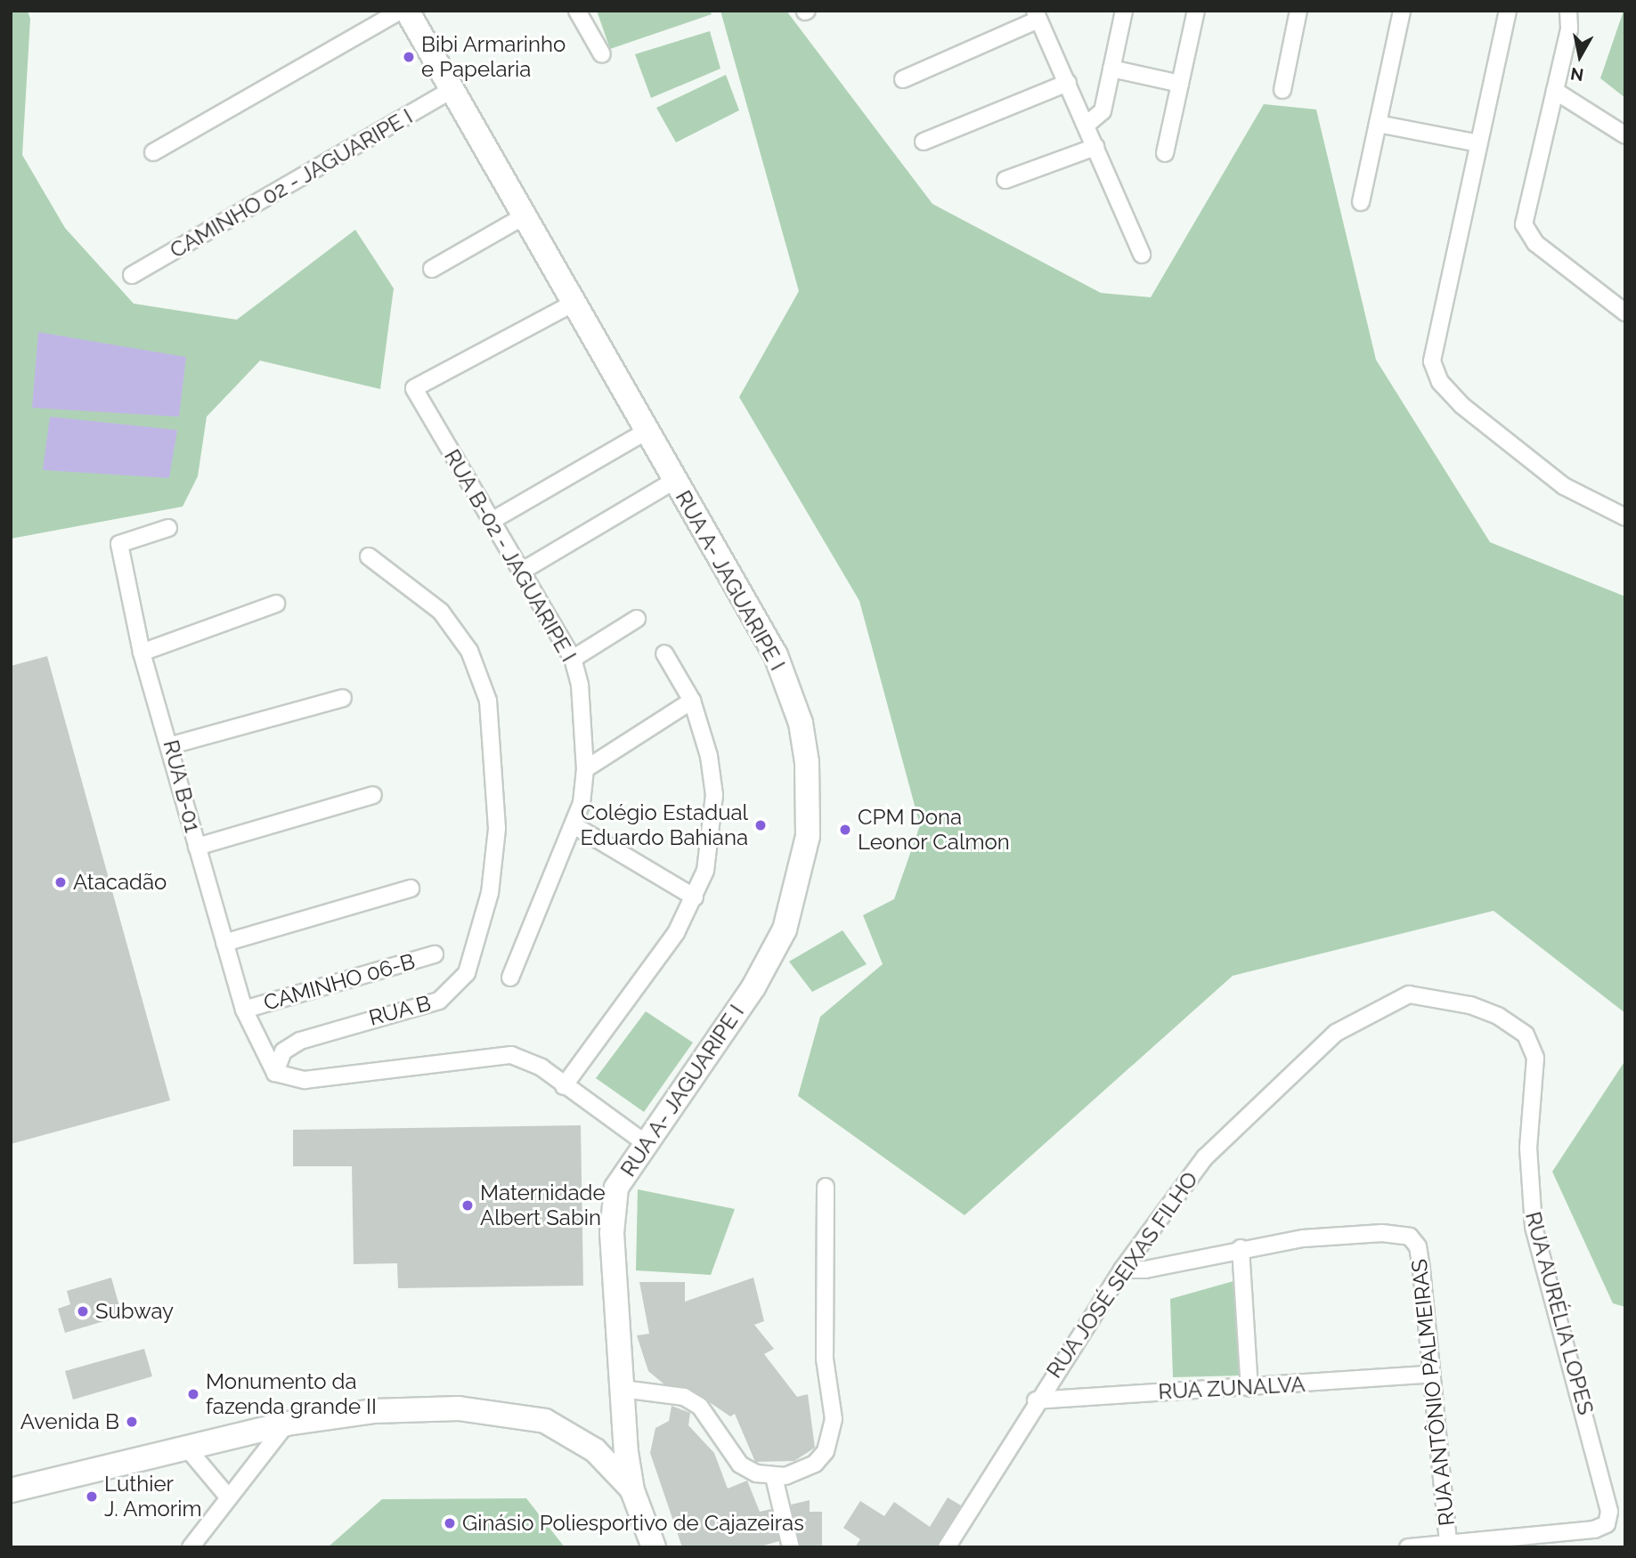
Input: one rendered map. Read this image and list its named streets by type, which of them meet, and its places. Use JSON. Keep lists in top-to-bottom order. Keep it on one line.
{"streets":{"main road":["RUA A- JAGUARIPE I"],"street":["CAMINHO 02 - JAGUARIPE I","RUA B-02 - JAGUARIPE I","RUA B-01","CAMINHO 06-B","RUA B","RUA JOSÉ SEIXAS FILHO","RUA AURÉLIA LOPES","RUA ZUNALVA","RUA ANTÔNIO PALMEIRAS"]},"crossings":[["CAMINHO 02 - JAGUARIPE I","RUA A- JAGUARIPE I"],["RUA B-02 - JAGUARIPE I","RUA A- JAGUARIPE I"],["RUA B-01","CAMINHO 06-B"],["RUA B-01","RUA B"],["RUA JOSÉ SEIXAS FILHO","RUA AURÉLIA LOPES"],["RUA JOSÉ SEIXAS FILHO","RUA ZUNALVA"],["RUA JOSÉ SEIXAS FILHO","RUA ANTÔNIO PALMEIRAS"],["RUA AURÉLIA LOPES","RUA ANTÔNIO PALMEIRAS"],["RUA ZUNALVA","RUA ANTÔNIO PALMEIRAS"]],"places":["Bibi Armarinho e Papelaria","Colégio Estadual Eduardo Bahiana","CPM Dona Leonor Calmon","Atacadão","Maternidade Albert Sabin","Subway","Monumento da fazenda grande II","Avenida B","Luthier J. Amorim","Ginásio Poliesportivo de Cajazeiras"],"north":"bottom"}
